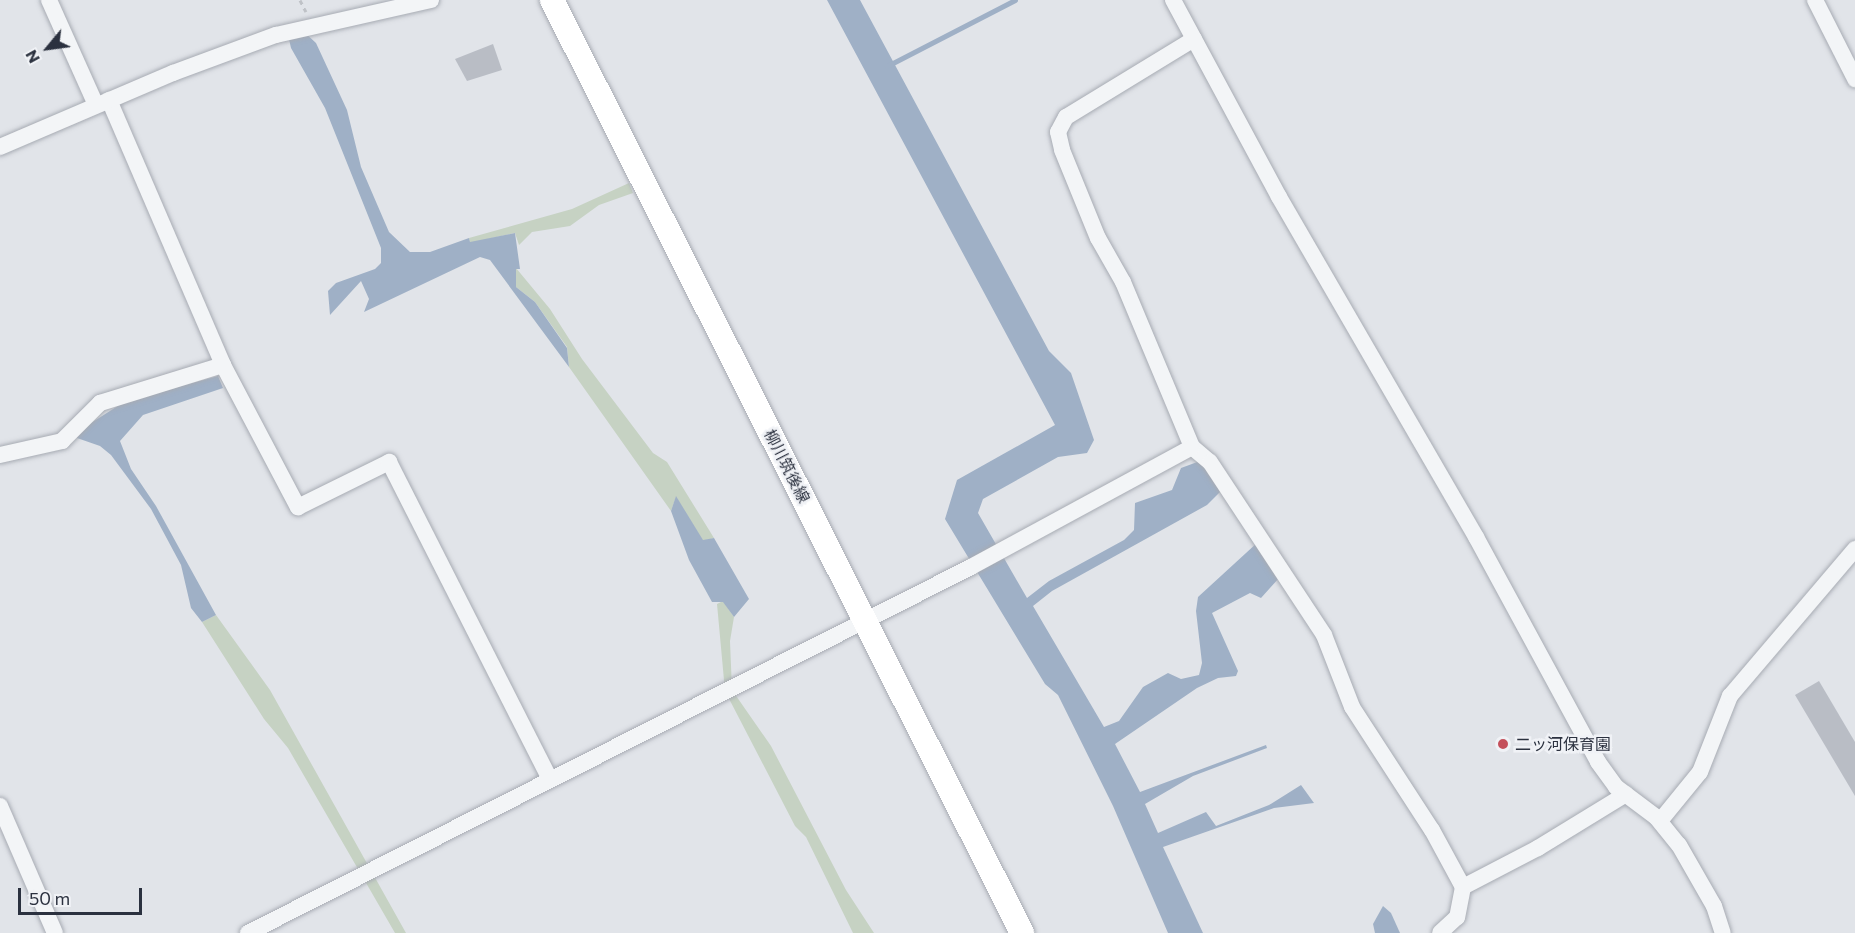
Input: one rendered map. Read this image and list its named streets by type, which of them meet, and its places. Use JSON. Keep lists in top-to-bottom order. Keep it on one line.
{"streets":{"main road":["柳川筑後線"]},"places":["二ッ河保育園"],"scale_bar":"50 m","north":"bottom left"}
